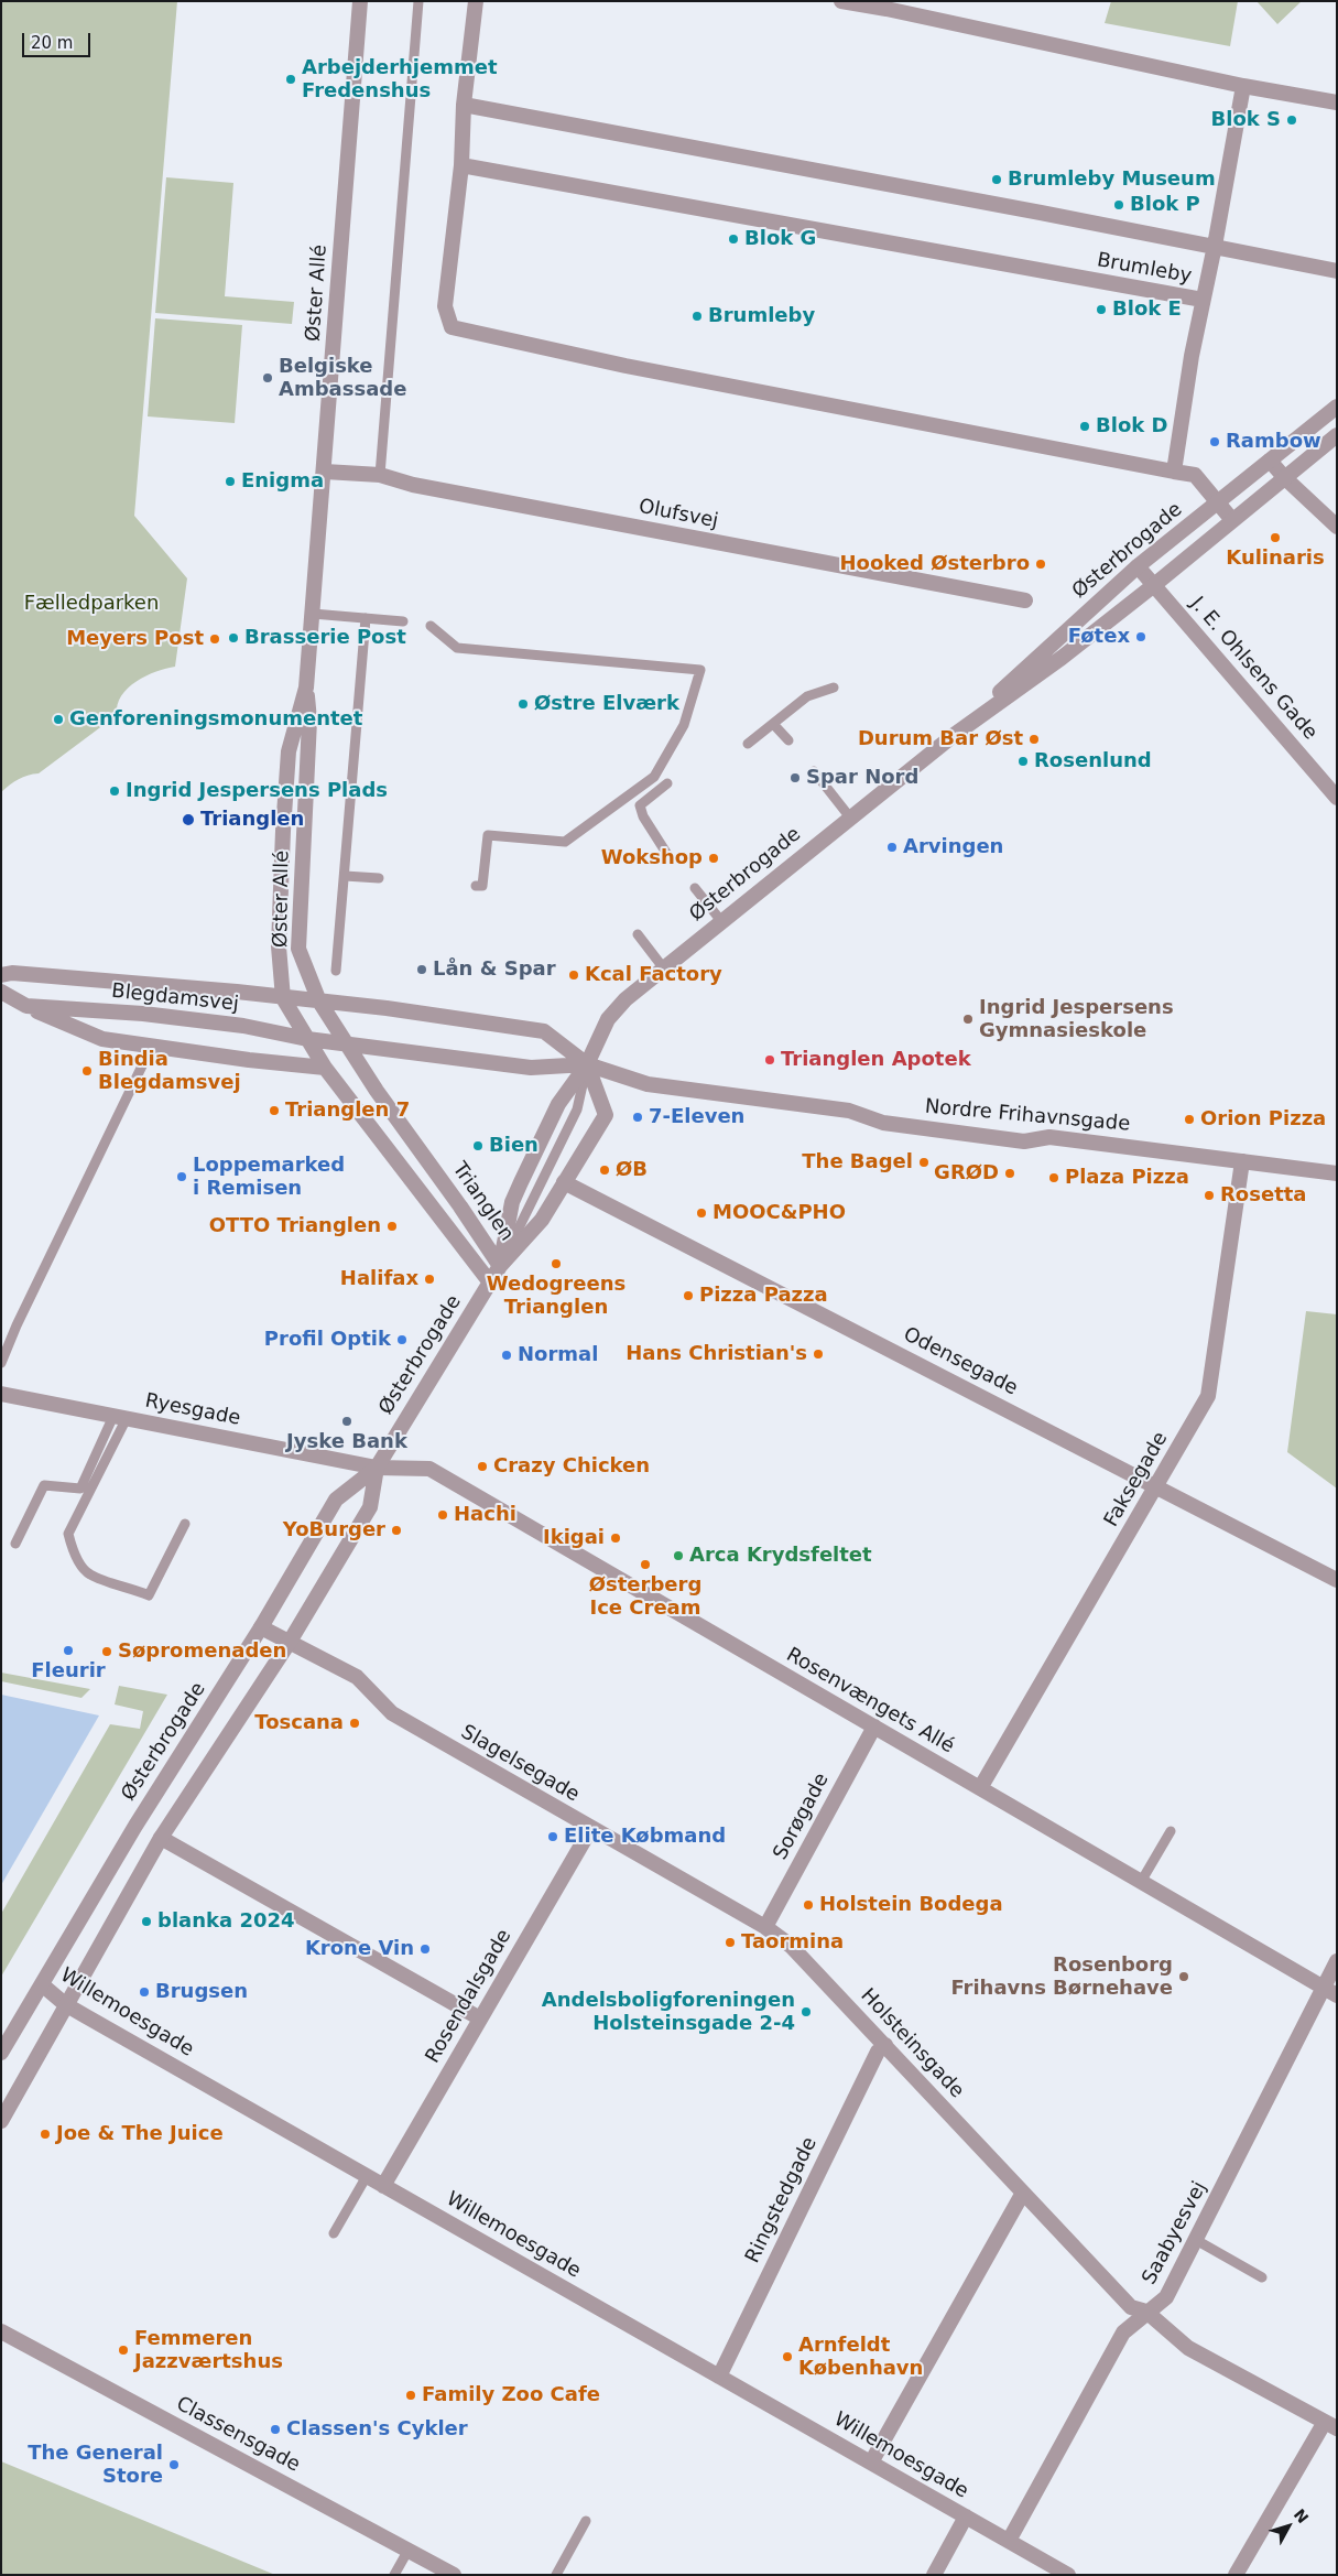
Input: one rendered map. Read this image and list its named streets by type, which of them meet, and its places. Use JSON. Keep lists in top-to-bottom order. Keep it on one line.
{"streets":{"street":["Brumleby","Øster Allé","Olufsvej","Østerbrogade","J. E. Ohlsens Gade","Blegdamsvej","Nordre Frihavnsgade","Trianglen","Odensegade","Ryesgade","Faksegade","Rosenvængets Allé","Slagelsegade","Sorøgade","Rosendalsgade","Willemoesgade","Holsteinsgade","Ringstedgade","Saabyesvej","Classensgade"]},"crossings":[["Øster Allé","Olufsvej"],["Øster Allé","Blegdamsvej"],["Øster Allé","Trianglen"],["Østerbrogade","J. E. Ohlsens Gade"],["Østerbrogade","Nordre Frihavnsgade"],["Østerbrogade","Trianglen"],["Østerbrogade","Odensegade"],["Østerbrogade","Ryesgade"],["Østerbrogade","Rosenvængets Allé"],["Østerbrogade","Slagelsegade"],["Østerbrogade","Willemoesgade"],["Nordre Frihavnsgade","Faksegade"],["Odensegade","Faksegade"],["Ryesgade","Rosenvængets Allé"],["Faksegade","Rosenvængets Allé"],["Rosenvængets Allé","Sorøgade"],["Rosenvængets Allé","Saabyesvej"],["Slagelsegade","Sorøgade"],["Slagelsegade","Rosendalsgade"],["Slagelsegade","Holsteinsgade"],["Sorøgade","Holsteinsgade"],["Rosendalsgade","Willemoesgade"],["Willemoesgade","Ringstedgade"],["Willemoesgade","Saabyesvej"],["Holsteinsgade","Ringstedgade"],["Holsteinsgade","Saabyesvej"]],"parks":["Fælledparken"],"places":["Arbejderhjemmet Fredenshus","Blok S","Brumleby Museum","Blok P","Blok G","Blok E","Brumleby","Belgiske Ambassade","Blok D","Rambow","Enigma","Kulinaris","Hooked Østerbro","Føtex","Brasserie Post","Meyers Post","Østre Elværk","Genforeningsmonumentet","Durum Bar Øst","Rosenlund","Spar Nord","Ingrid Jespersens Plads","Trianglen","Arvingen","Wokshop","Lån & Spar","Kcal Factory","Ingrid Jespersens Gymnasieskole","Trianglen Apotek","Bindia Blegdamsvej","Trianglen 7","7-Eleven","Orion Pizza","Bien","The Bagel","ØB","GRØD","Loppemarked i Remisen","Plaza Pizza","Rosetta","MOOC&PHO","OTTO Trianglen","Wedogreens Trianglen","Halifax","Pizza Pazza","Profil Optik","Hans Christian's","Normal","Jyske Bank","Crazy Chicken","Hachi","YoBurger","Ikigai","Arca Krydsfeltet","Østerberg Ice Cream","Fleurir","Søpromenaden","Toscana","Elite Købmand","Holstein Bodega","blanka 2024","Taormina","Krone Vin","Rosenborg Frihavns Børnehave","Brugsen","Andelsboligforeningen Holsteinsgade 2-4","Joe & The Juice","Femmeren Jazzværtshus","Arnfeldt København","Family Zoo Cafe","Classen's Cykler","The General Store"],"scale_bar":"20 m","north":"top right"}
